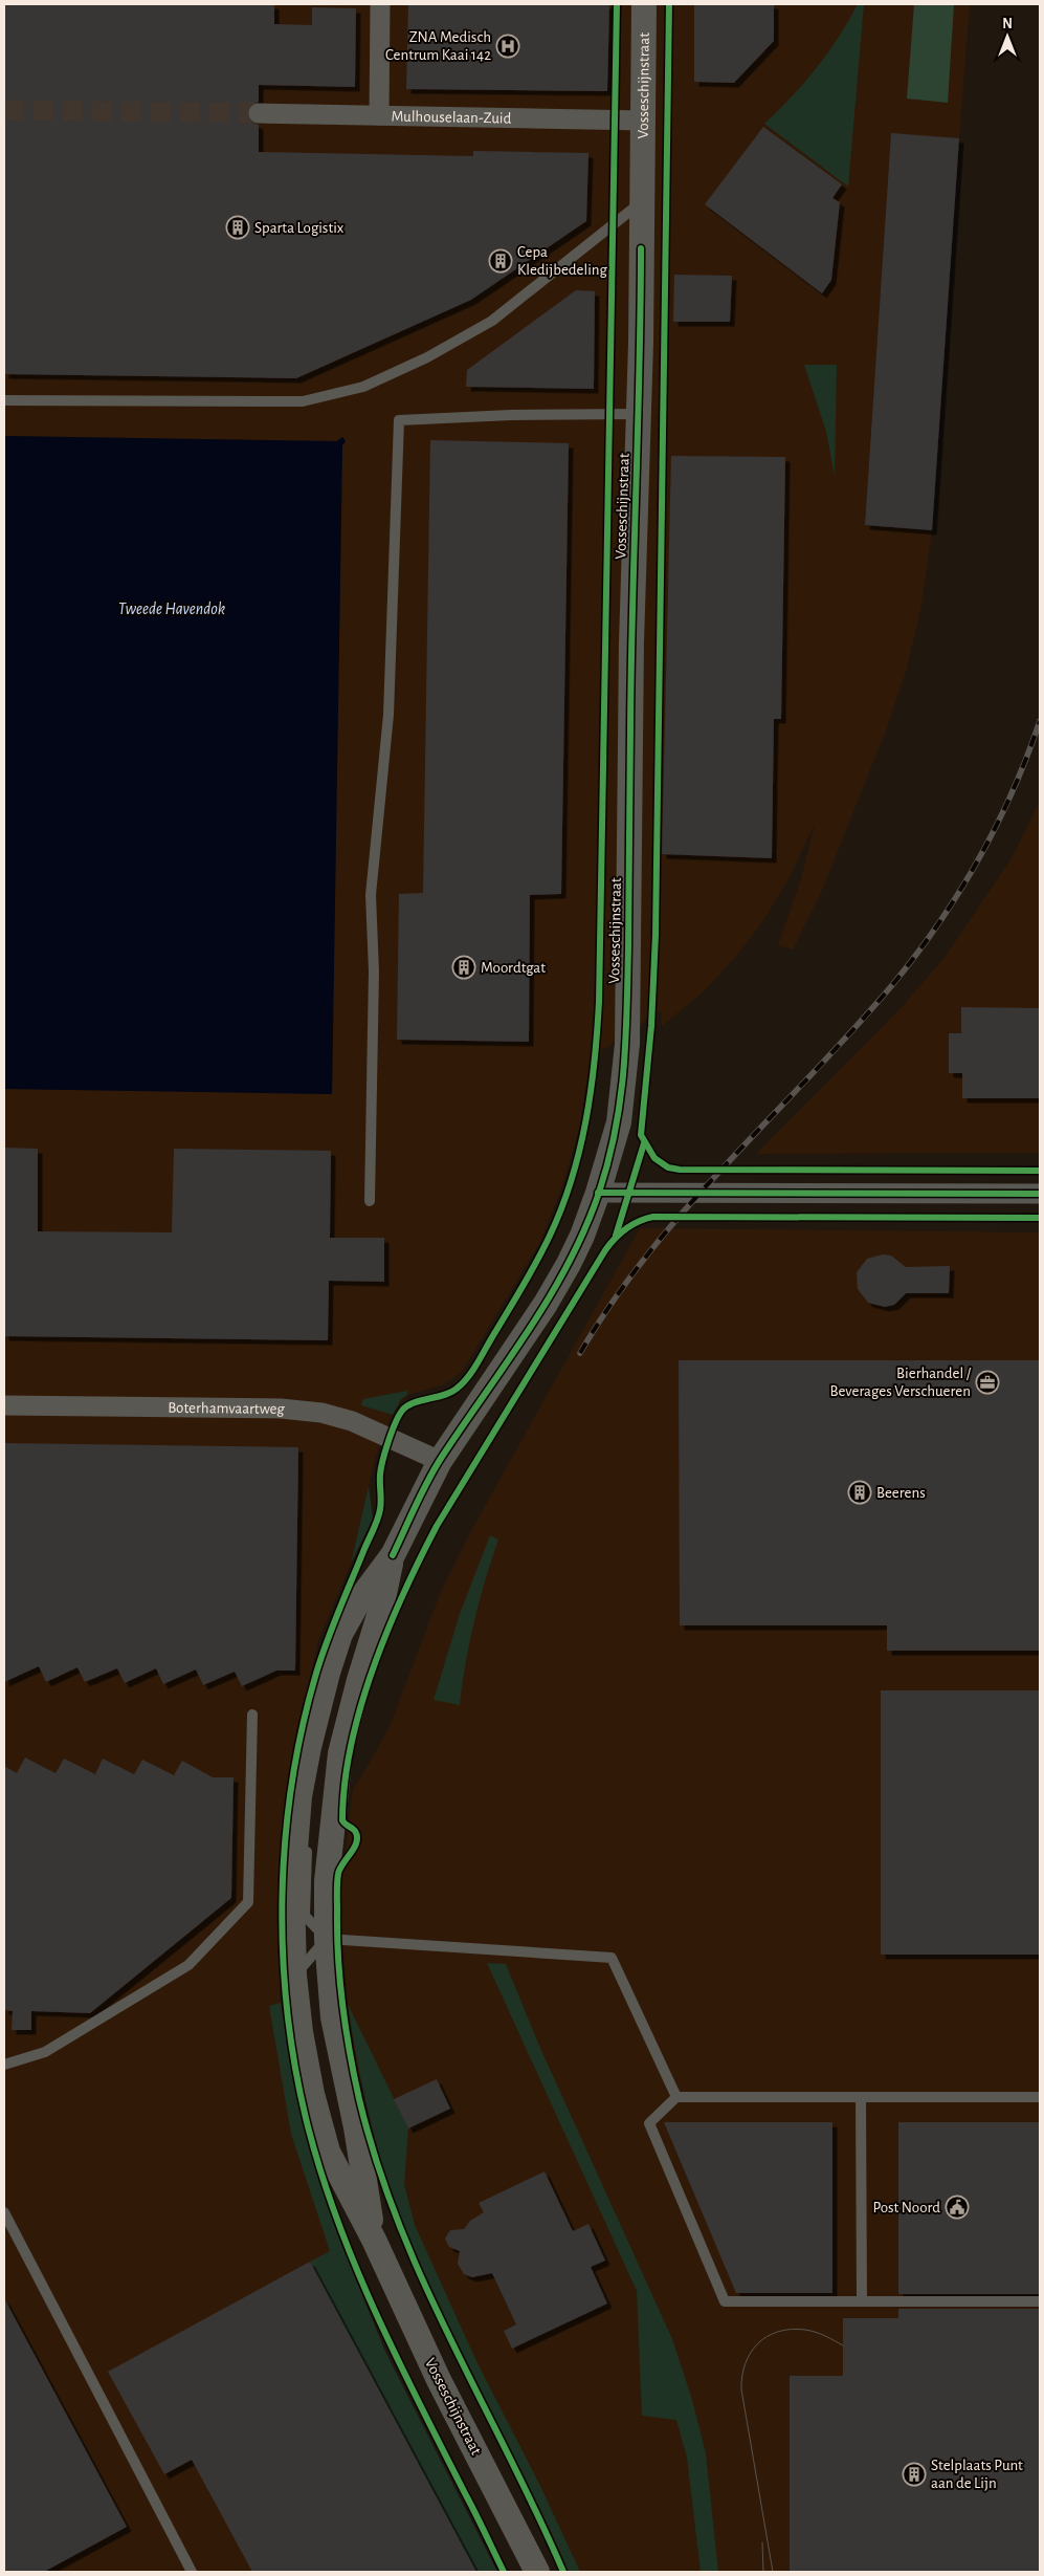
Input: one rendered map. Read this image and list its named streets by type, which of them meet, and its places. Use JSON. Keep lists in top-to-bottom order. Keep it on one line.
{"streets":{"street":["Vosseschijnstraat","Mulhouselaan-Zuid","Boterhamvaartweg"]},"crossings":[["Vosseschijnstraat","Mulhouselaan-Zuid"],["Vosseschijnstraat","Boterhamvaartweg"]],"water":["Tweede Havendok"],"places":{"hospital":["ZNA Medisch Centrum Kaai 142"],"building":["Sparta Logistix","Cepa Kledijbedeling","Moordtgat","Beerens","Stelplaats Punt aan de Lijn"],"office":["Bierhandel / Beverages Verschueren"],"public building":["Post Noord"]},"north":"top"}
